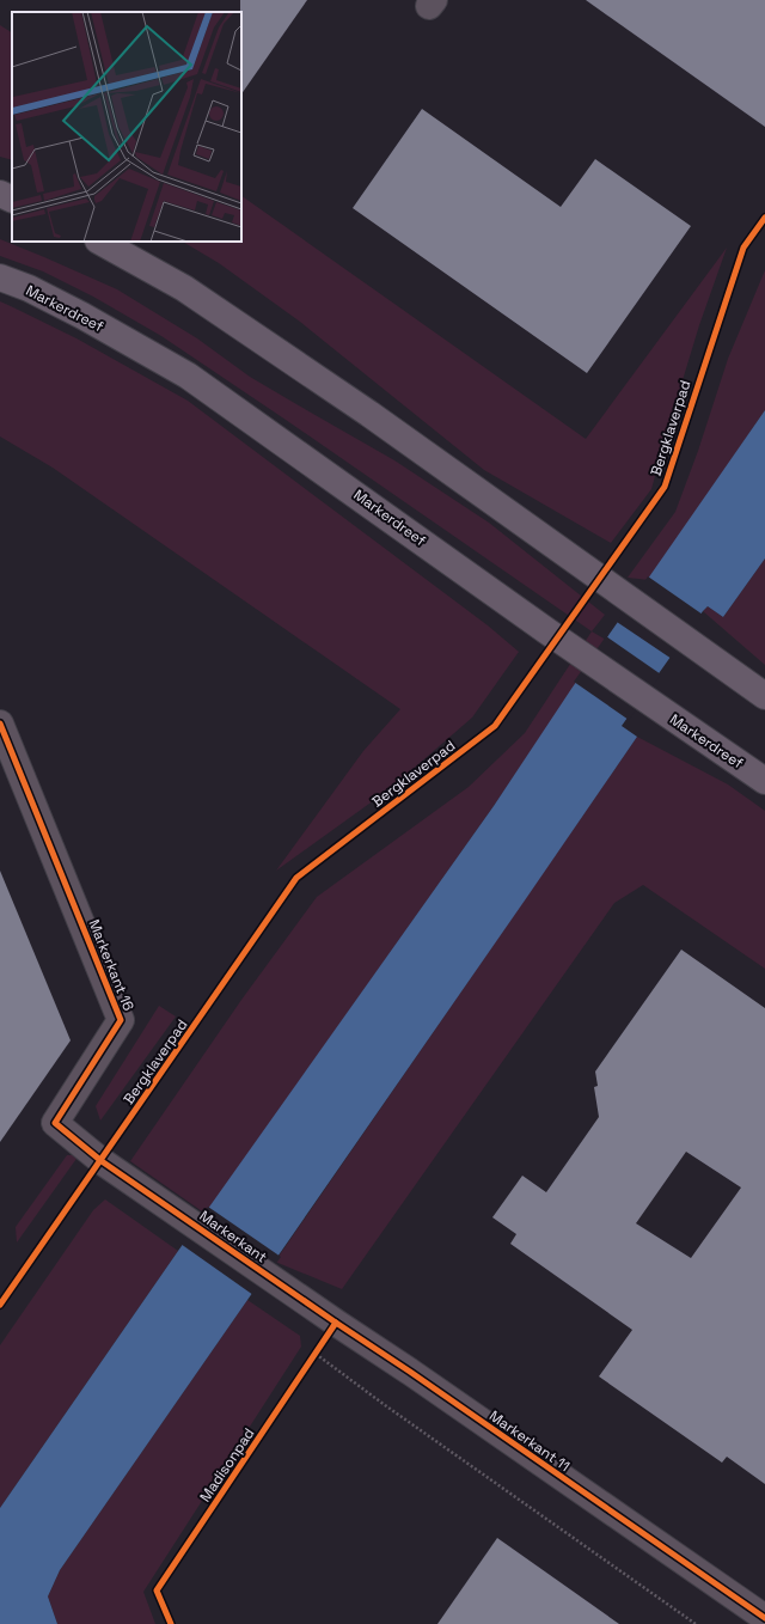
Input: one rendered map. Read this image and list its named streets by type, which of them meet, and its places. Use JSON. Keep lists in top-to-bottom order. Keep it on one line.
{"streets":{"main road":["Markerdreef"],"street":["Markerkant 16","Markerkant","Markerkant 11"],"cycle path":["Bergklaverpad","Madisonpad"]},"crossings":[["Markerkant 16","Markerkant"],["Markerkant","Markerkant 11"]]}
